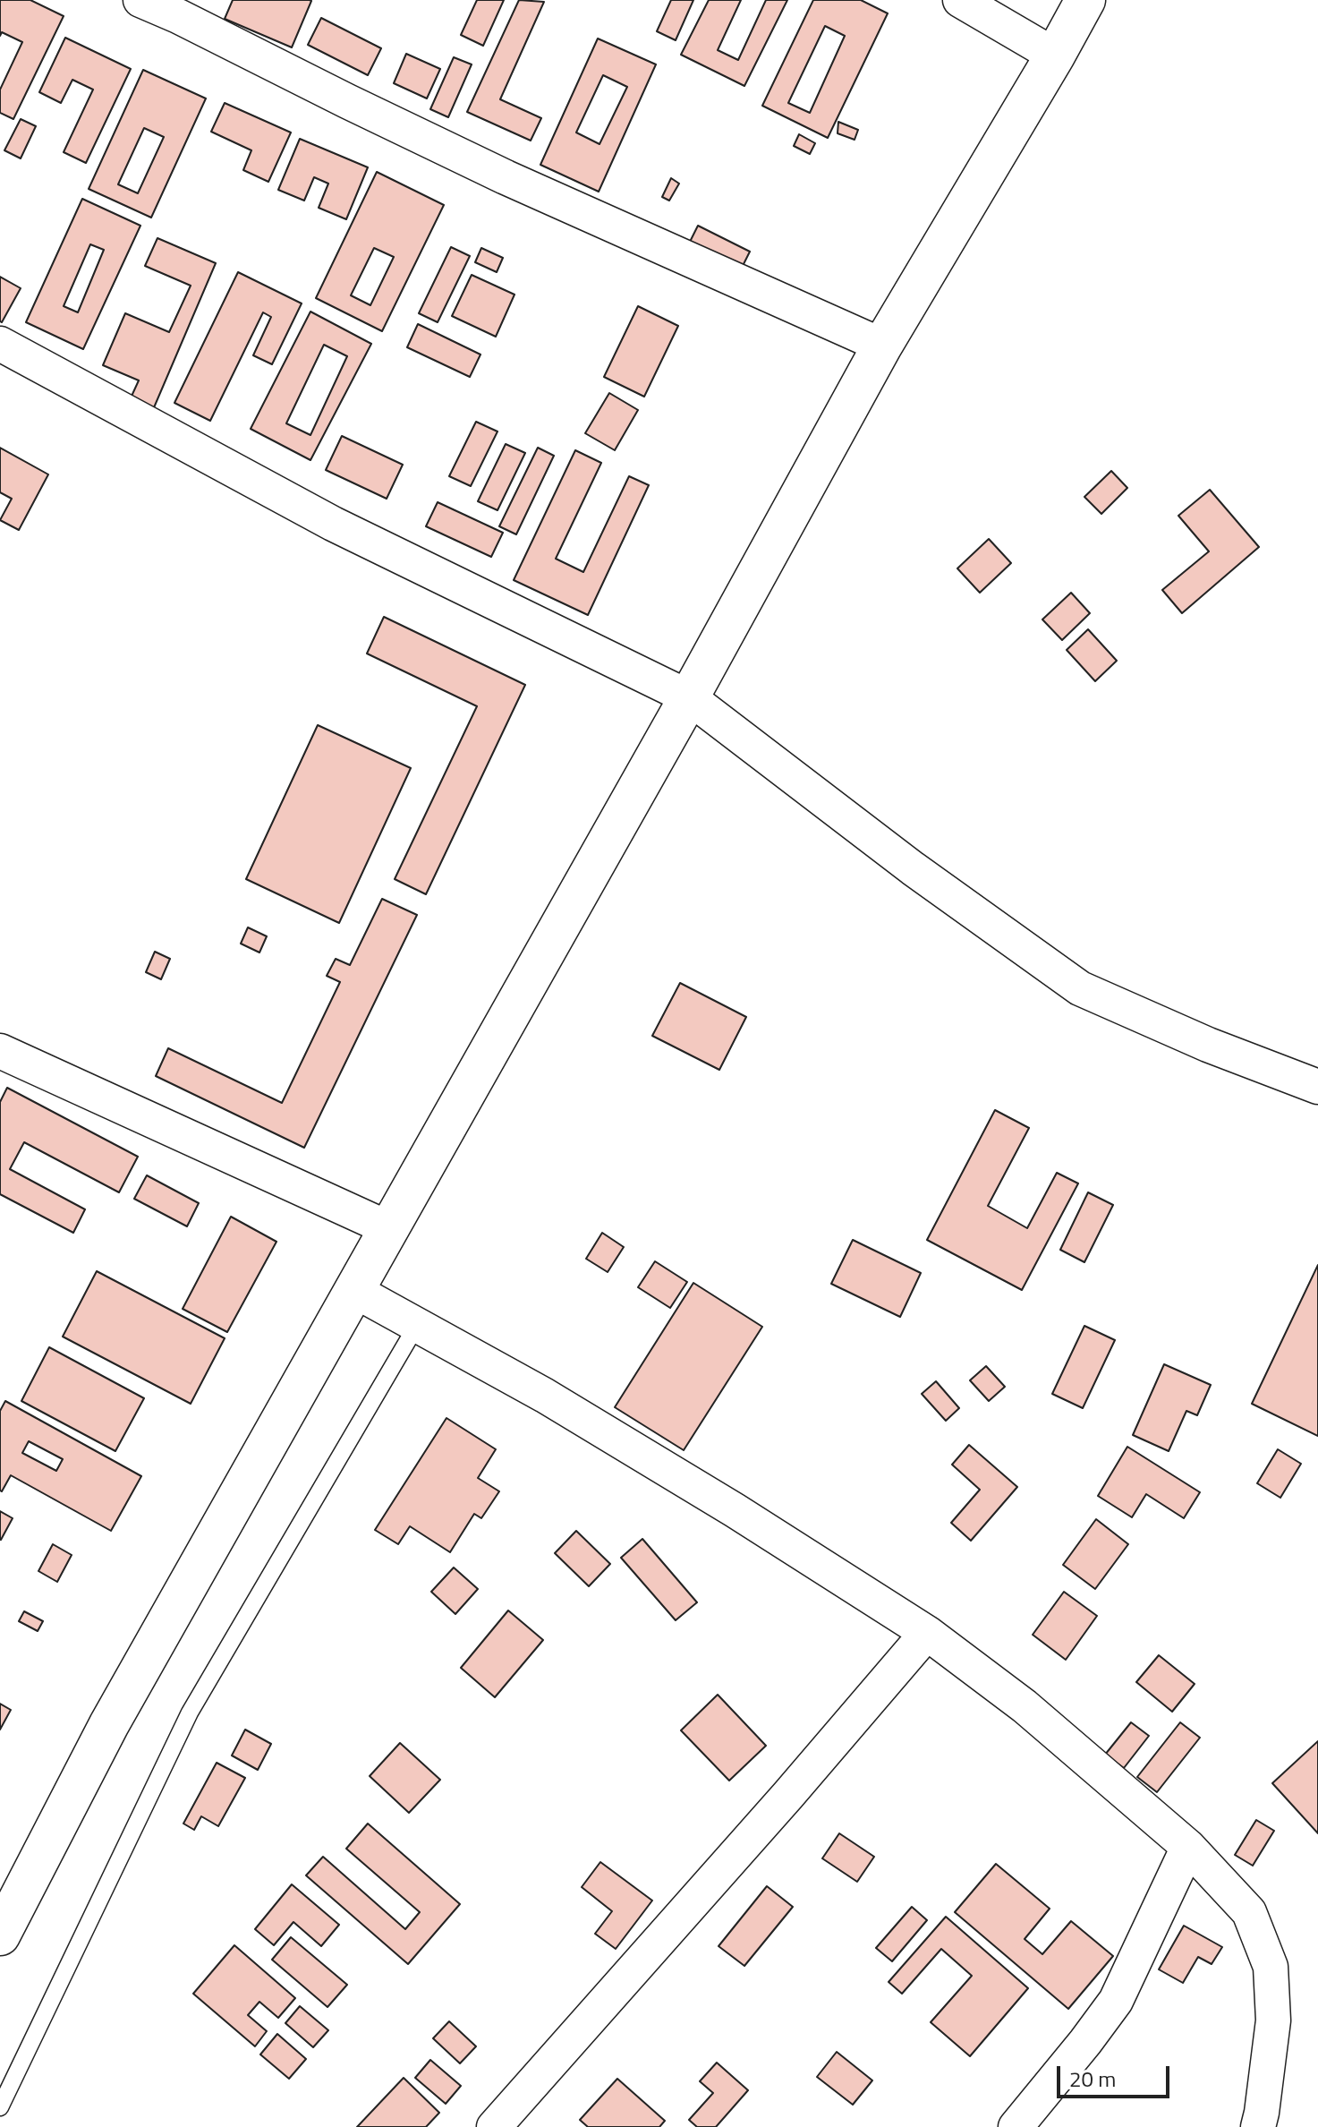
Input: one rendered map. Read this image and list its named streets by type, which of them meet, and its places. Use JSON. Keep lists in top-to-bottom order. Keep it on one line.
{"scale_bar":"20 m"}
